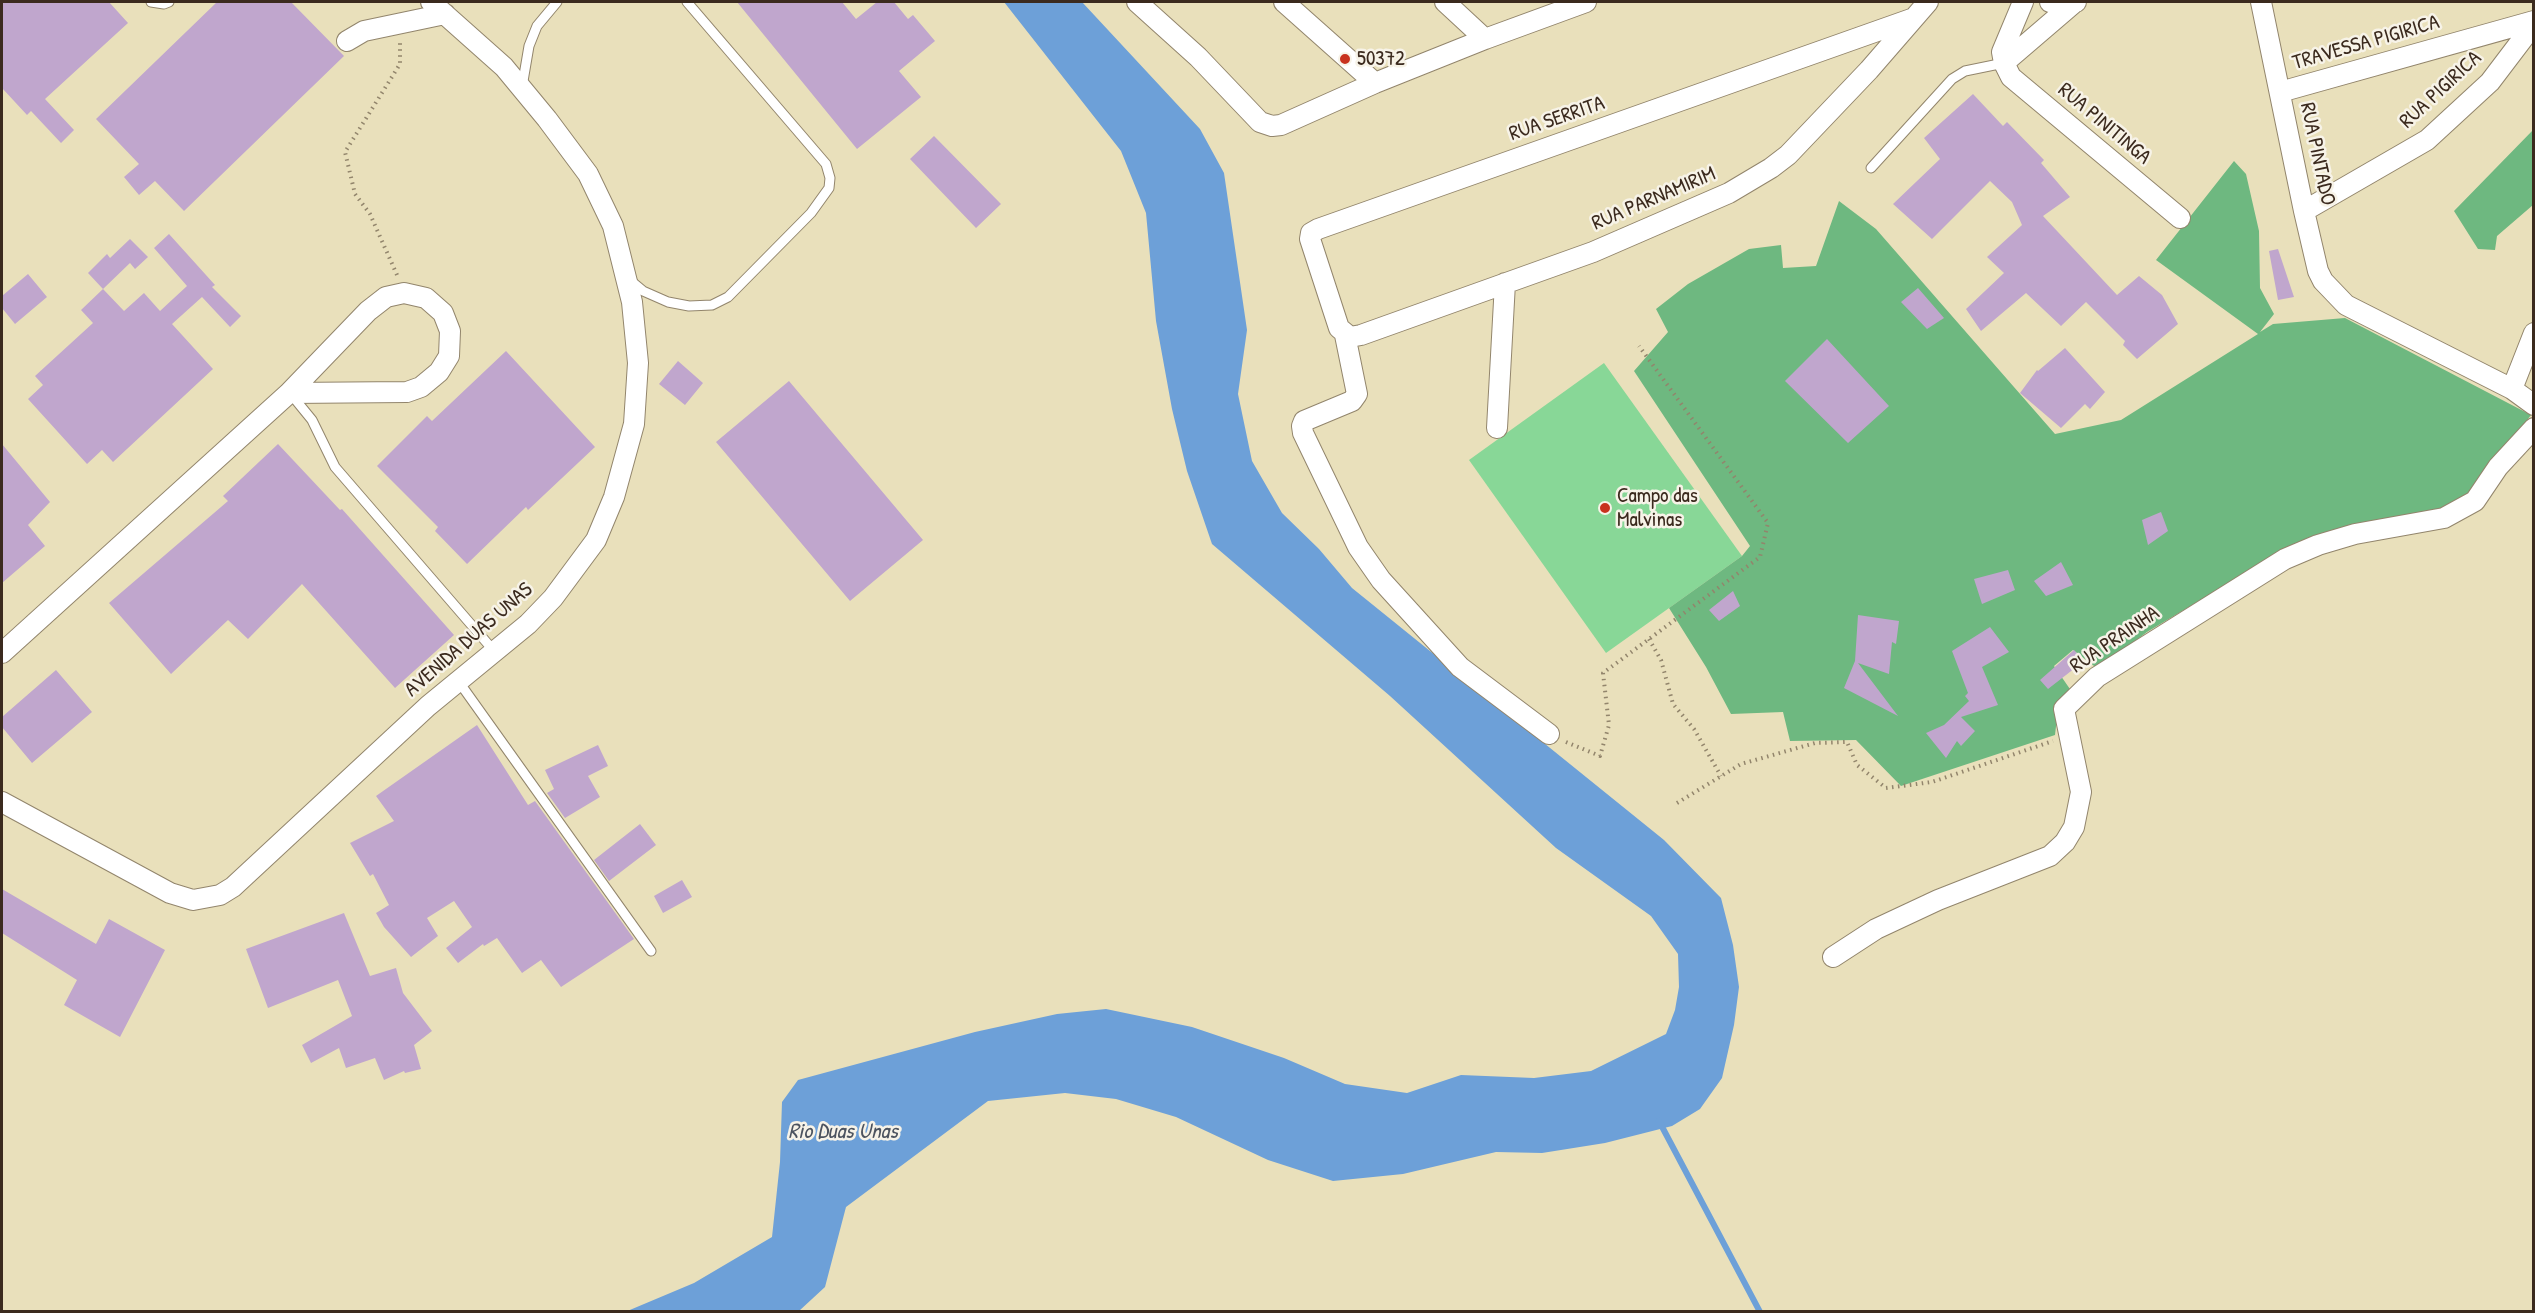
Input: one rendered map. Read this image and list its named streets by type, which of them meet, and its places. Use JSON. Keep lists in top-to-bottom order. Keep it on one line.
{"streets":{"street":["TRAVESSA PIGIRICA","RUA PIGIRICA","RUA SERRITA","RUA PINITINGA","RUA PINTADO","RUA PARNAMIRIM","AVENIDA DUAS UNAS","RUA PRAINHA"]},"crossings":[["TRAVESSA PIGIRICA","RUA PIGIRICA"],["TRAVESSA PIGIRICA","RUA PINTADO"],["RUA PIGIRICA","RUA PINTADO"],["RUA SERRITA","RUA PARNAMIRIM"]],"water":["Rio Duas Unas"],"places":["50372","Campo das Malvinas"]}
